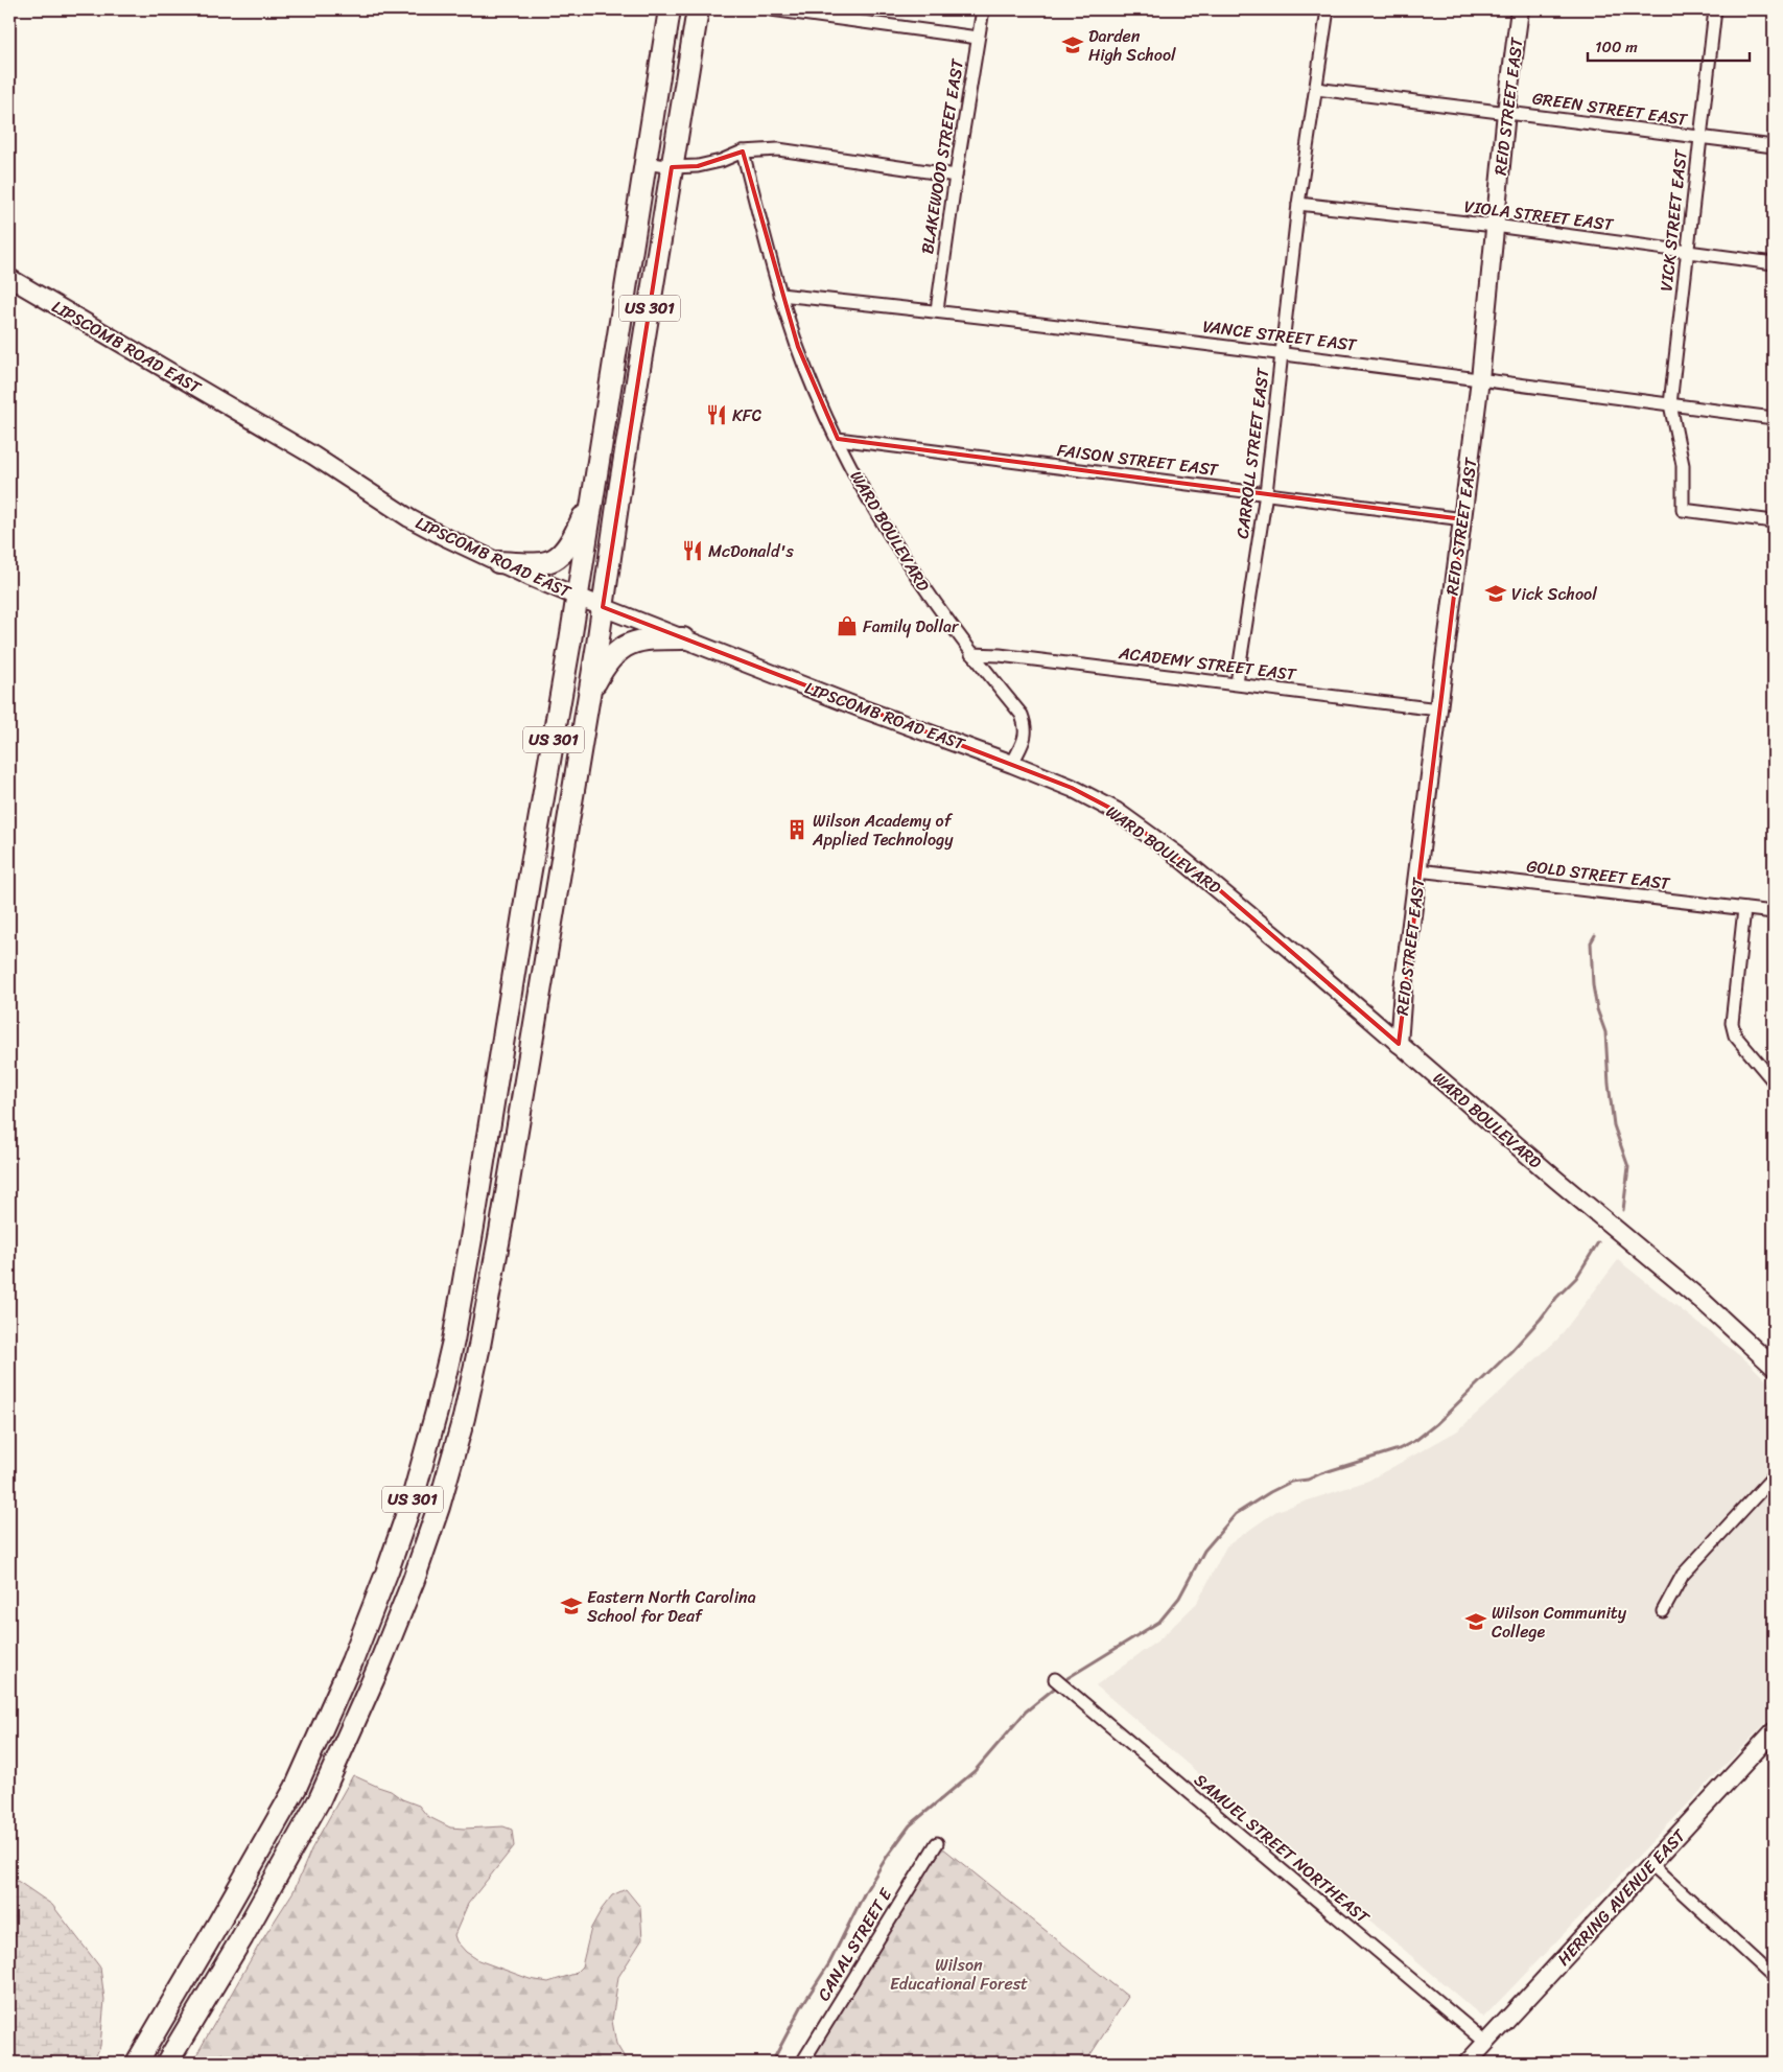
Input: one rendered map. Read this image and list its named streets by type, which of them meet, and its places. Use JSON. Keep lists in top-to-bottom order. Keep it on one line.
{"streets":{"highway":["US 301"],"main road":["REID STREET EAST","LIPSCOMB ROAD EAST","WARD BOULEVARD","HERRING AVENUE EAST"],"street":["GREEN STREET EAST","BLAKEWOOD STREET EAST","VIOLA STREET EAST","VICK STREET EAST","VANCE STREET EAST","CARROLL STREET EAST","FAISON STREET EAST","ACADEMY STREET EAST","GOLD STREET EAST","SAMUEL STREET NORTHEAST","CANAL STREET E"]},"crossings":[["REID STREET EAST","GREEN STREET EAST"],["REID STREET EAST","VIOLA STREET EAST"],["REID STREET EAST","VANCE STREET EAST"],["REID STREET EAST","FAISON STREET EAST"],["REID STREET EAST","WARD BOULEVARD"],["REID STREET EAST","ACADEMY STREET EAST"],["REID STREET EAST","GOLD STREET EAST"],["GREEN STREET EAST","VICK STREET EAST"],["GREEN STREET EAST","CARROLL STREET EAST"],["BLAKEWOOD STREET EAST","VANCE STREET EAST"],["VIOLA STREET EAST","VICK STREET EAST"],["VIOLA STREET EAST","CARROLL STREET EAST"],["VICK STREET EAST","VANCE STREET EAST"],["US 301","LIPSCOMB ROAD EAST"],["VANCE STREET EAST","CARROLL STREET EAST"],["VANCE STREET EAST","WARD BOULEVARD"],["LIPSCOMB ROAD EAST","WARD BOULEVARD"],["CARROLL STREET EAST","FAISON STREET EAST"],["CARROLL STREET EAST","ACADEMY STREET EAST"],["FAISON STREET EAST","WARD BOULEVARD"],["WARD BOULEVARD","ACADEMY STREET EAST"],["SAMUEL STREET NORTHEAST","HERRING AVENUE EAST"]],"parks":["Wilson Educational Forest"],"places":{"school or university":["Darden High School","Vick School","Eastern North Carolina School for Deaf","Wilson Community College"],"restaurant":["KFC","McDonald's"],"shop":["Family Dollar"],"building":["Wilson Academy of Applied Technology"]},"scale_bar":"100 m"}
